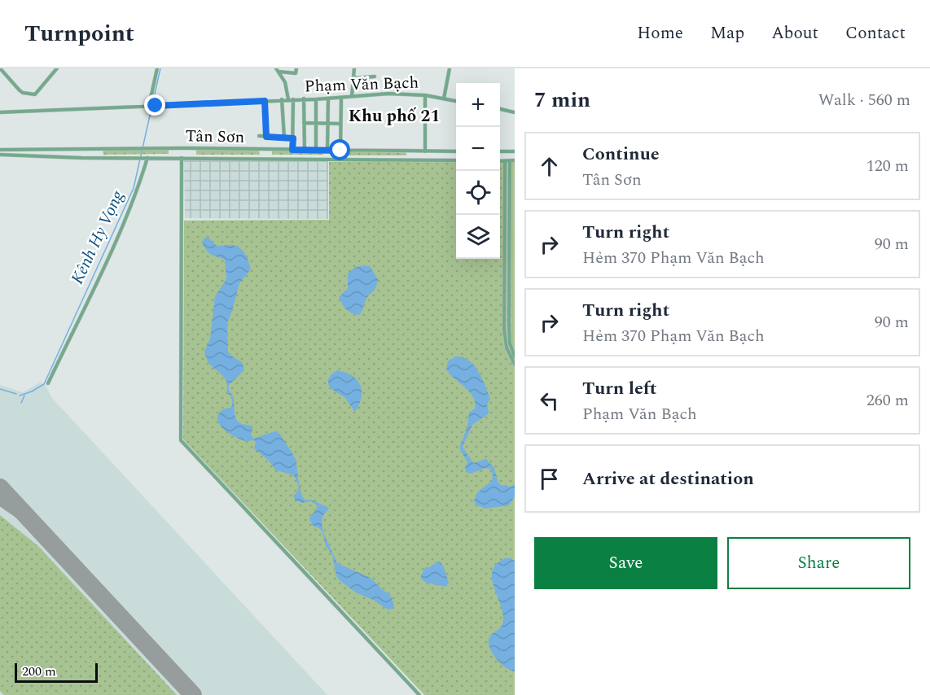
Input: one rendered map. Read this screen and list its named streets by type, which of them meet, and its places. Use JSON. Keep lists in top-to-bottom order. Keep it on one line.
{"streets":{"street":["Phạm Văn Bạch","Tân Sơn"]},"districts":["Khu phố 21"],"water":["Kênh Hy Vọng"],"scale_bar":"200 m","page":{"header":"Turnpoint","nav":["Home","Map","About","Contact"],"heading":["7 min","Walk · 560 m"],"map_buttons":["+","−"],"list":[["Continue","Tân Sơn","120 m"],["Turn right","Hẻm 370 Phạm Văn Bạch","90 m"],["Turn right","Hẻm 370 Phạm Văn Bạch","90 m"],["Turn left","Phạm Văn Bạch","260 m"],"Arrive at destination"],"buttons":["Save","Share"],"scale":"200 m"}}
